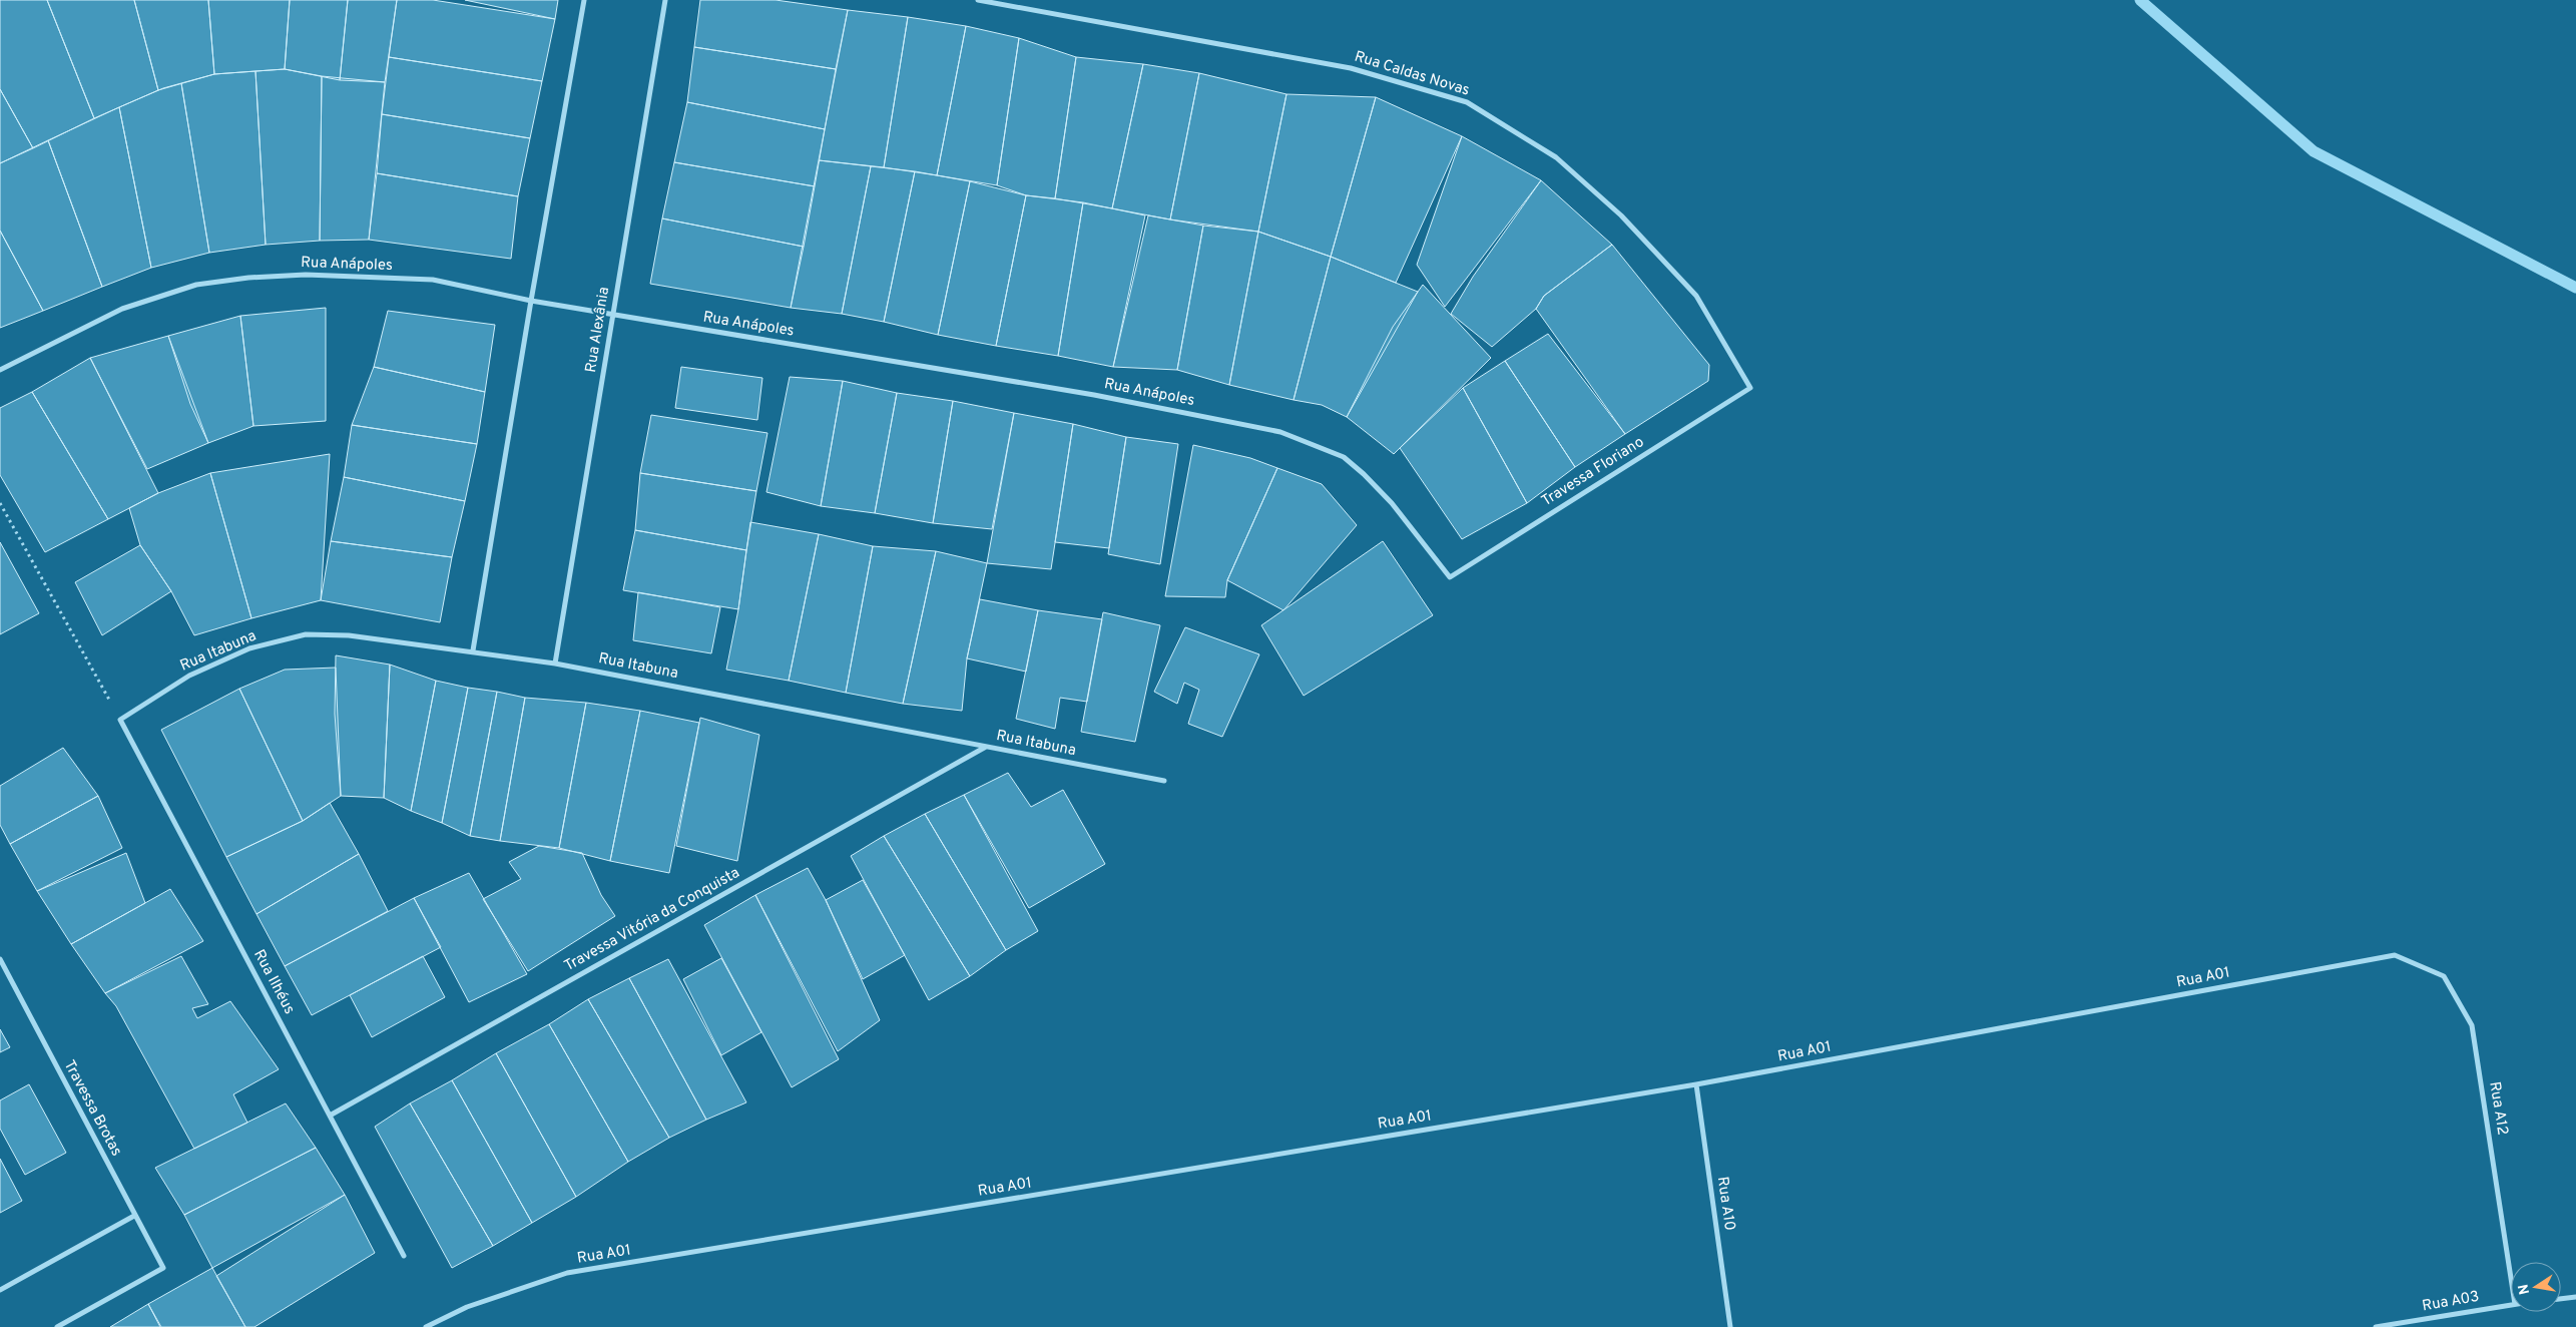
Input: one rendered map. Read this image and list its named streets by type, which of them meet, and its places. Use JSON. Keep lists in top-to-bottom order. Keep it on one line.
{"streets":{"street":["Rua Caldas Novas","Rua Anápoles","Rua Alexânia","Travessa Floriano","Rua Itabuna","Travessa Vitória da Conquista","Rua A01","Rua Ilhéus","Travessa Brotas","Rua A12","Rua A10","Rua A03"]},"crossings":[["Rua Caldas Novas","Travessa Floriano"],["Rua Anápoles","Rua Alexânia"],["Rua Anápoles","Travessa Floriano"],["Rua Alexânia","Rua Itabuna"],["Rua Itabuna","Travessa Vitória da Conquista"],["Rua Itabuna","Rua Ilhéus"],["Travessa Vitória da Conquista","Rua Ilhéus"],["Rua A01","Rua A12"],["Rua A01","Rua A10"]],"north":"left"}
